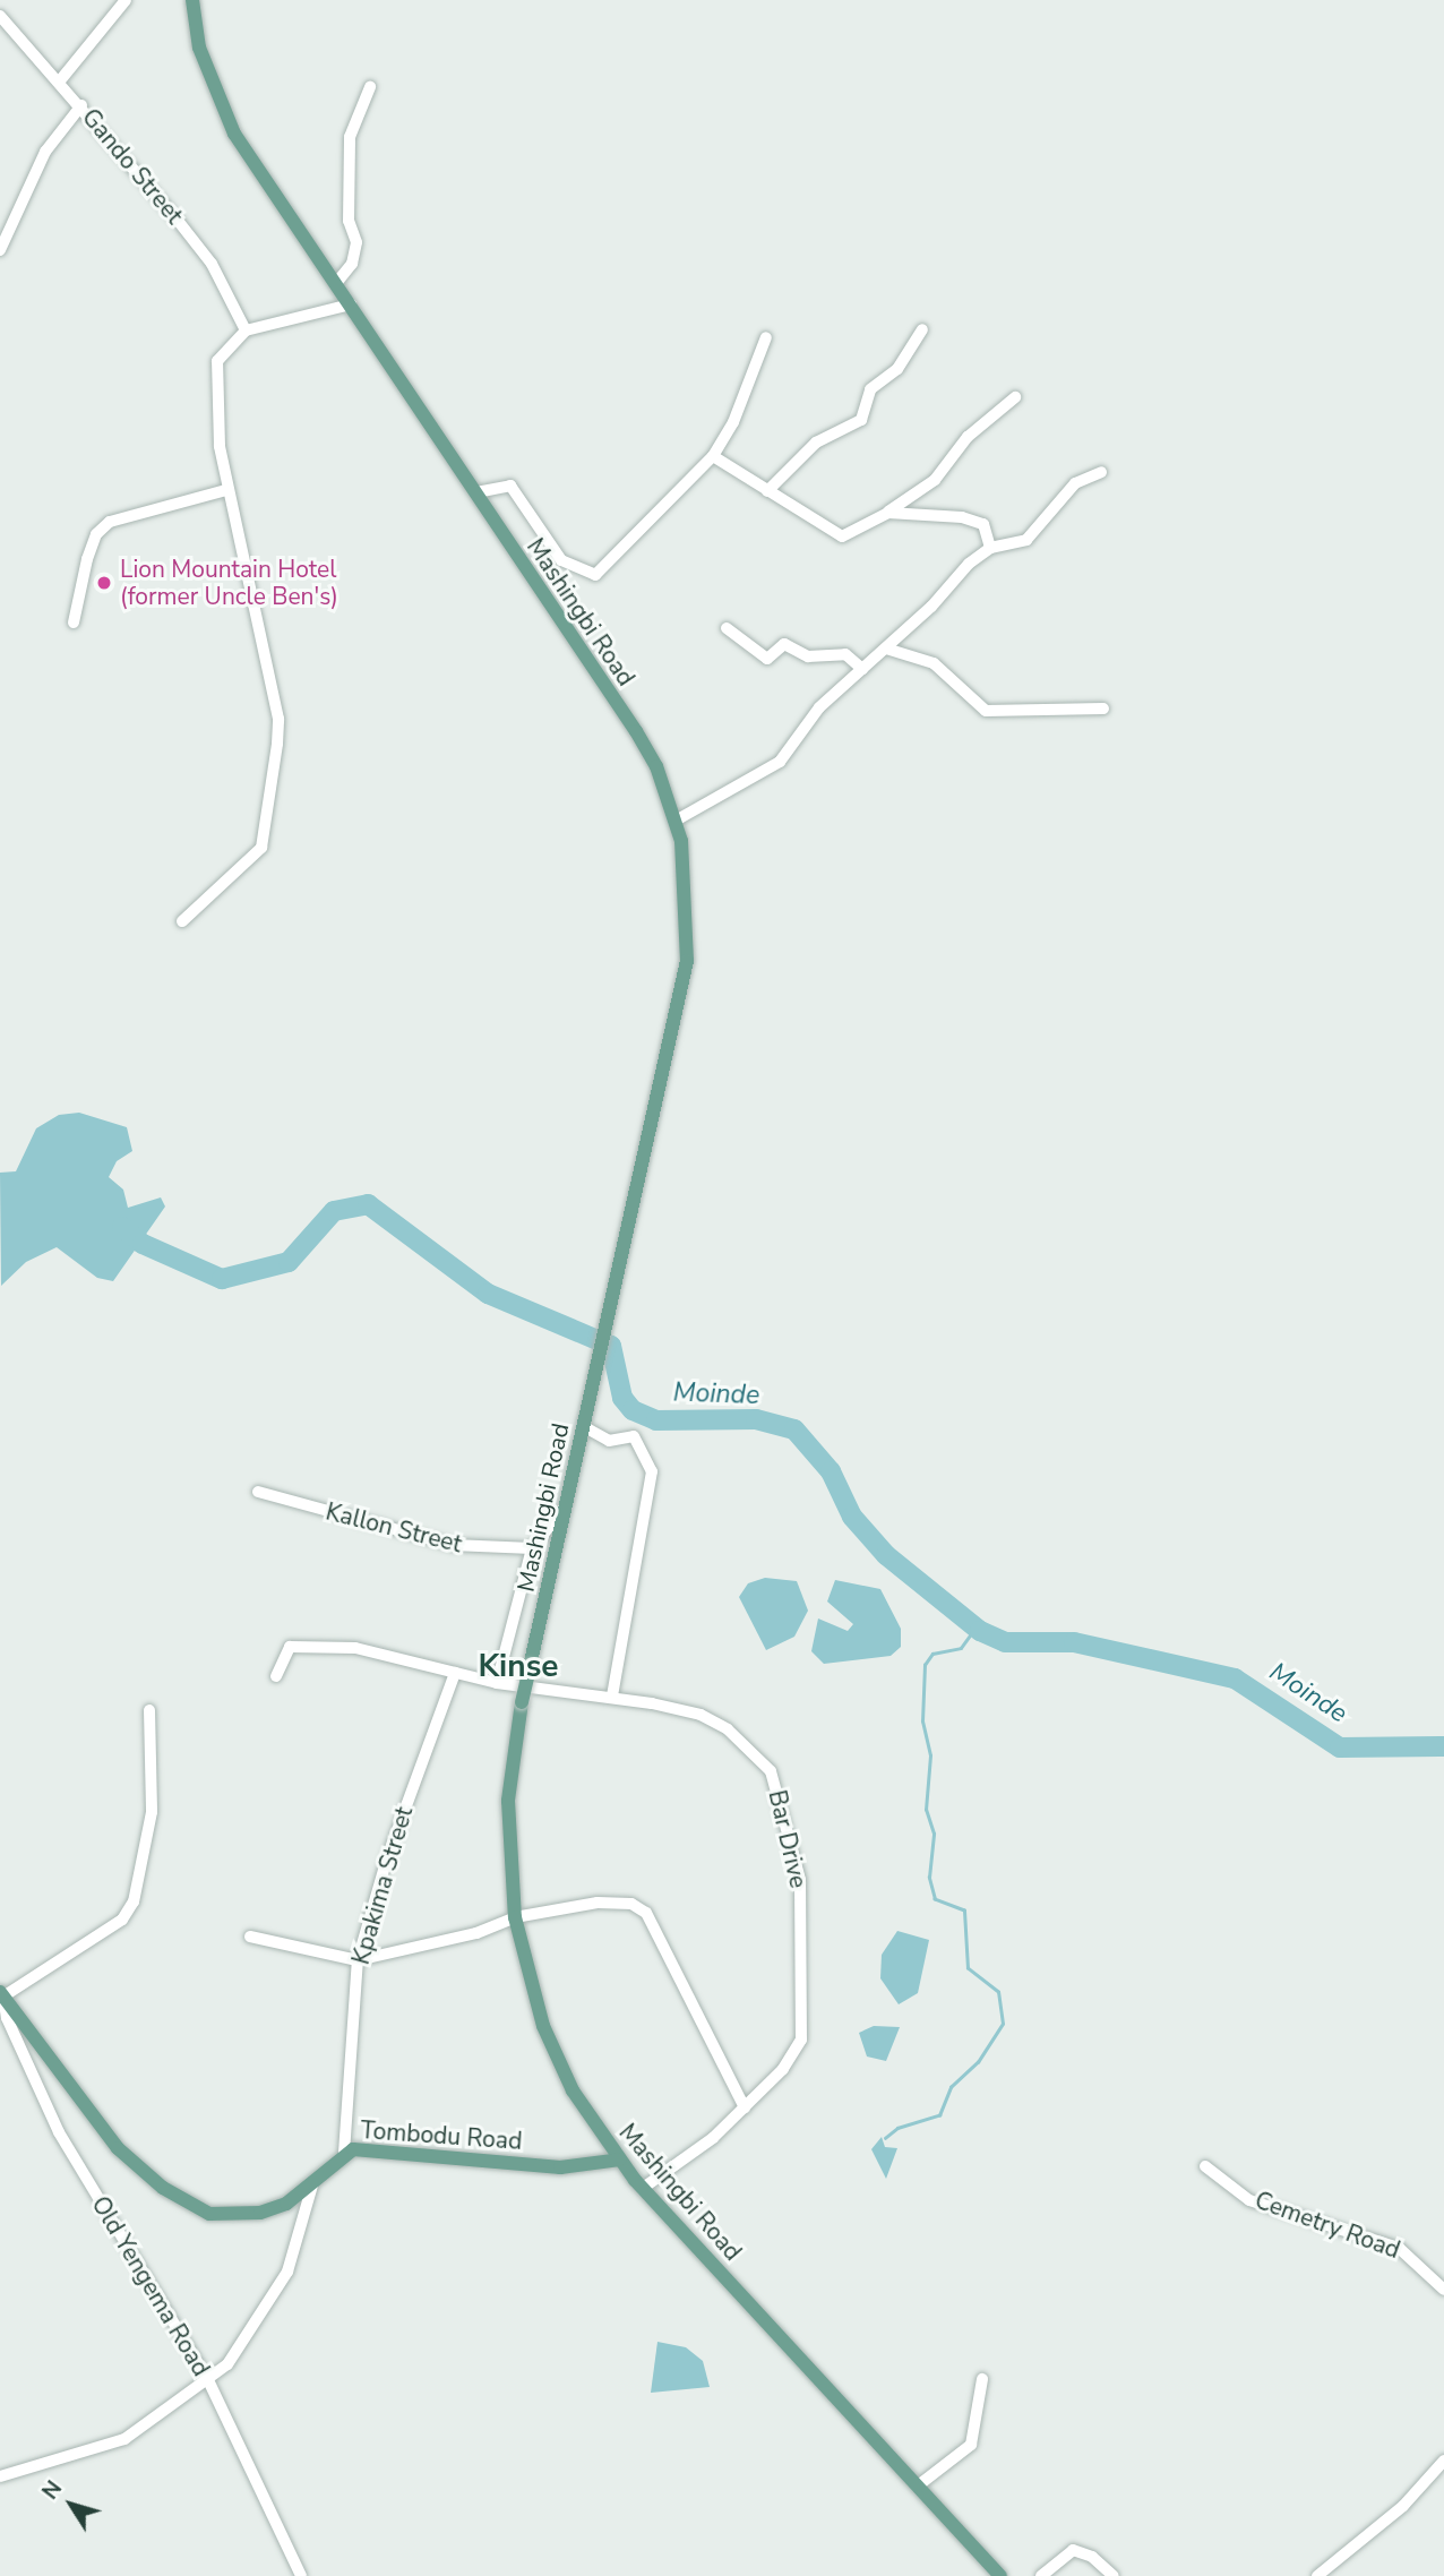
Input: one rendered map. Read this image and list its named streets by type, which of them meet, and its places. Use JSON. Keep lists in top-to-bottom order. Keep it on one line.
{"streets":{"main road":["Mashingbi Road","Tombodu Road"],"street":["Gando Street","Kallon Street","Bar Drive","Kpakima Street","Cemetry Road","Old Yengema Road"]},"crossings":[["Mashingbi Road","Bar Drive"],["Mashingbi Road","Tombodu Road"],["Bar Drive","Kpakima Street"],["Kpakima Street","Tombodu Road"],["Tombodu Road","Old Yengema Road"]],"districts":["Kinse"],"water":["Moinde"],"places":["Lion Mountain Hotel (former Uncle Ben's)"],"north":"top left"}
